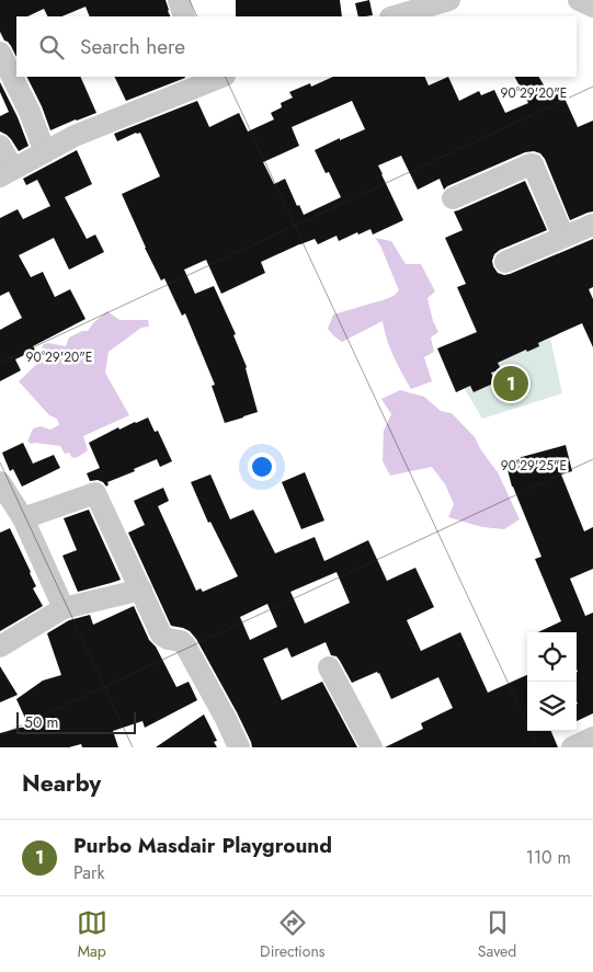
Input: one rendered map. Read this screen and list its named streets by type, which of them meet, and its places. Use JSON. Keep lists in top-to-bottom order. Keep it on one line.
{"scale_bar":"50 m","page":{"search":"Search here","pins":"1","scale":"50 m","heading":"Nearby","list":[{"mark":"1","name":"Purbo Masdair Playground","note":"Park","value":"110 m"}],"nav":["Map","Directions","Saved"]},"coordinates":["90°29'20\"E","90°29'25\"E"]}
